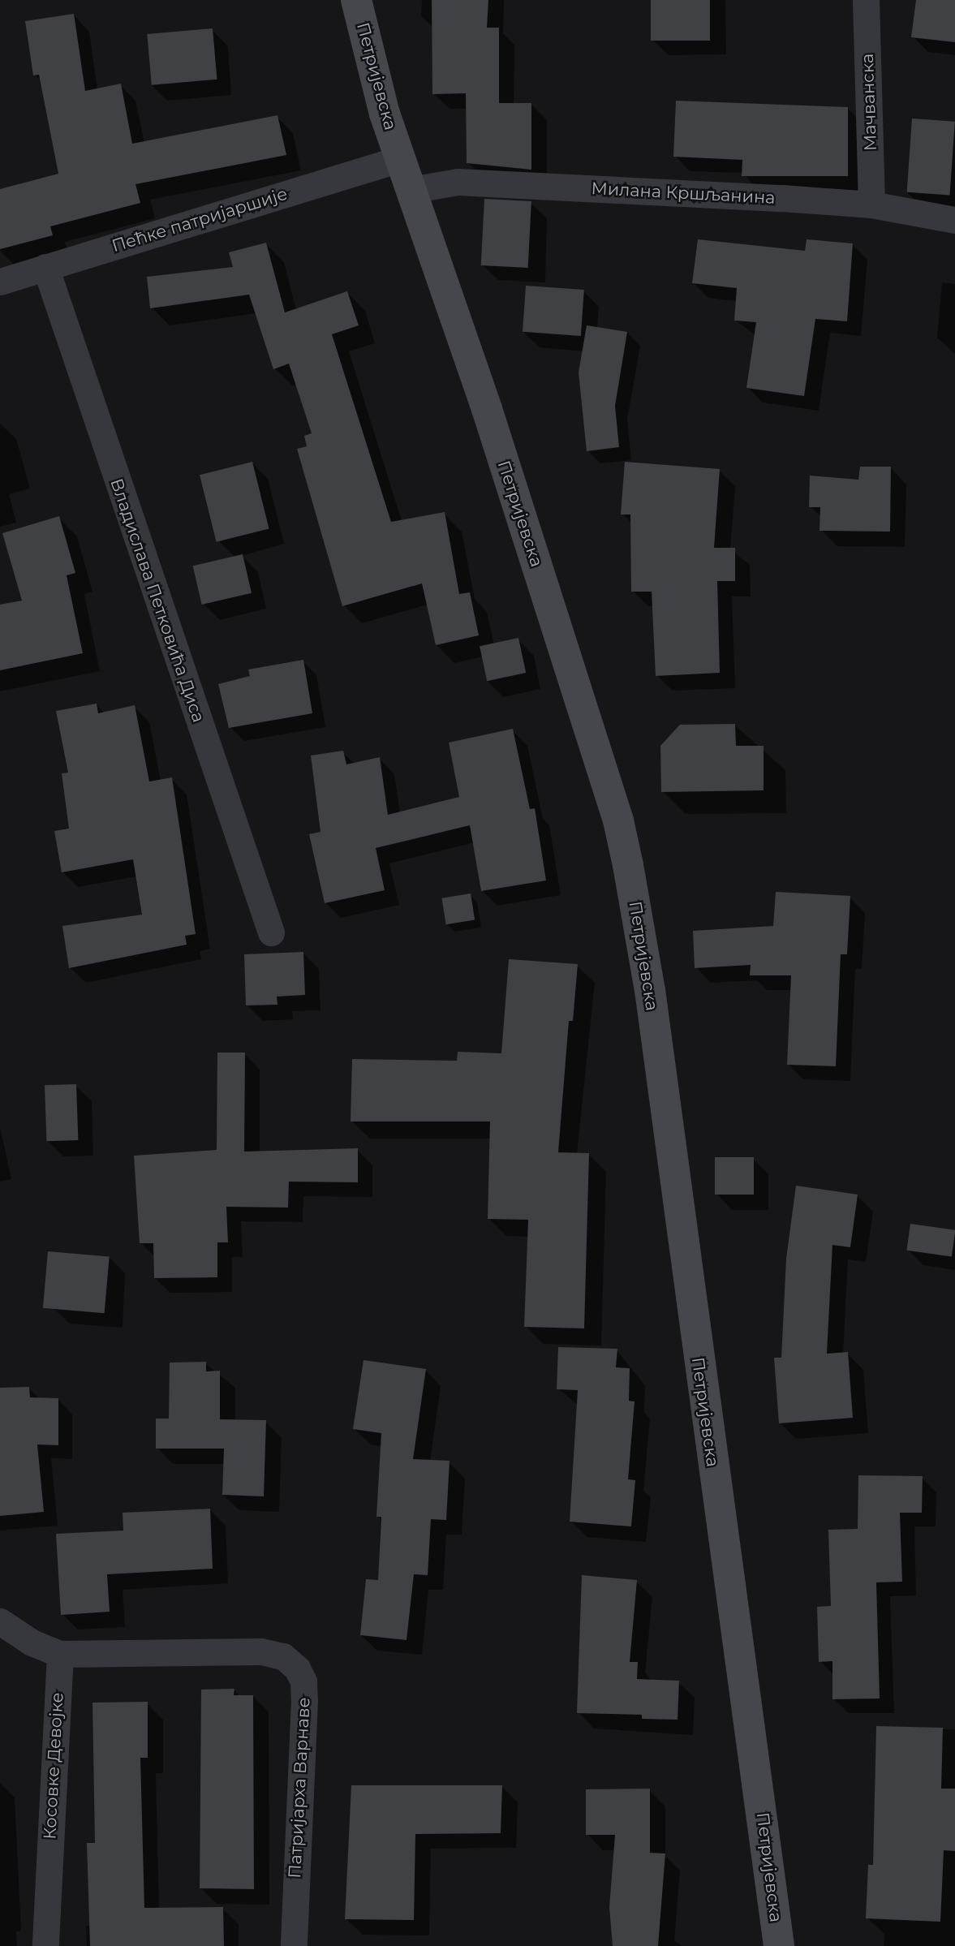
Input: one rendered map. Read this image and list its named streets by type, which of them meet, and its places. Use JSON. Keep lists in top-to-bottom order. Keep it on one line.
{"streets":{"main road":["Петријевска"],"street":["Мачванска","Милана Кршљанина","Пећке патријаршије","Владислава Петковића Диса","Косовке Девојке","Патријарха Варнаве"]},"crossings":[["Петријевска","Милана Кршљанина"],["Петријевска","Пећке патријаршије"],["Мачванска","Милана Кршљанина"],["Пећке патријаршије","Владислава Петковића Диса"],["Косовке Девојке","Патријарха Варнаве"]]}
